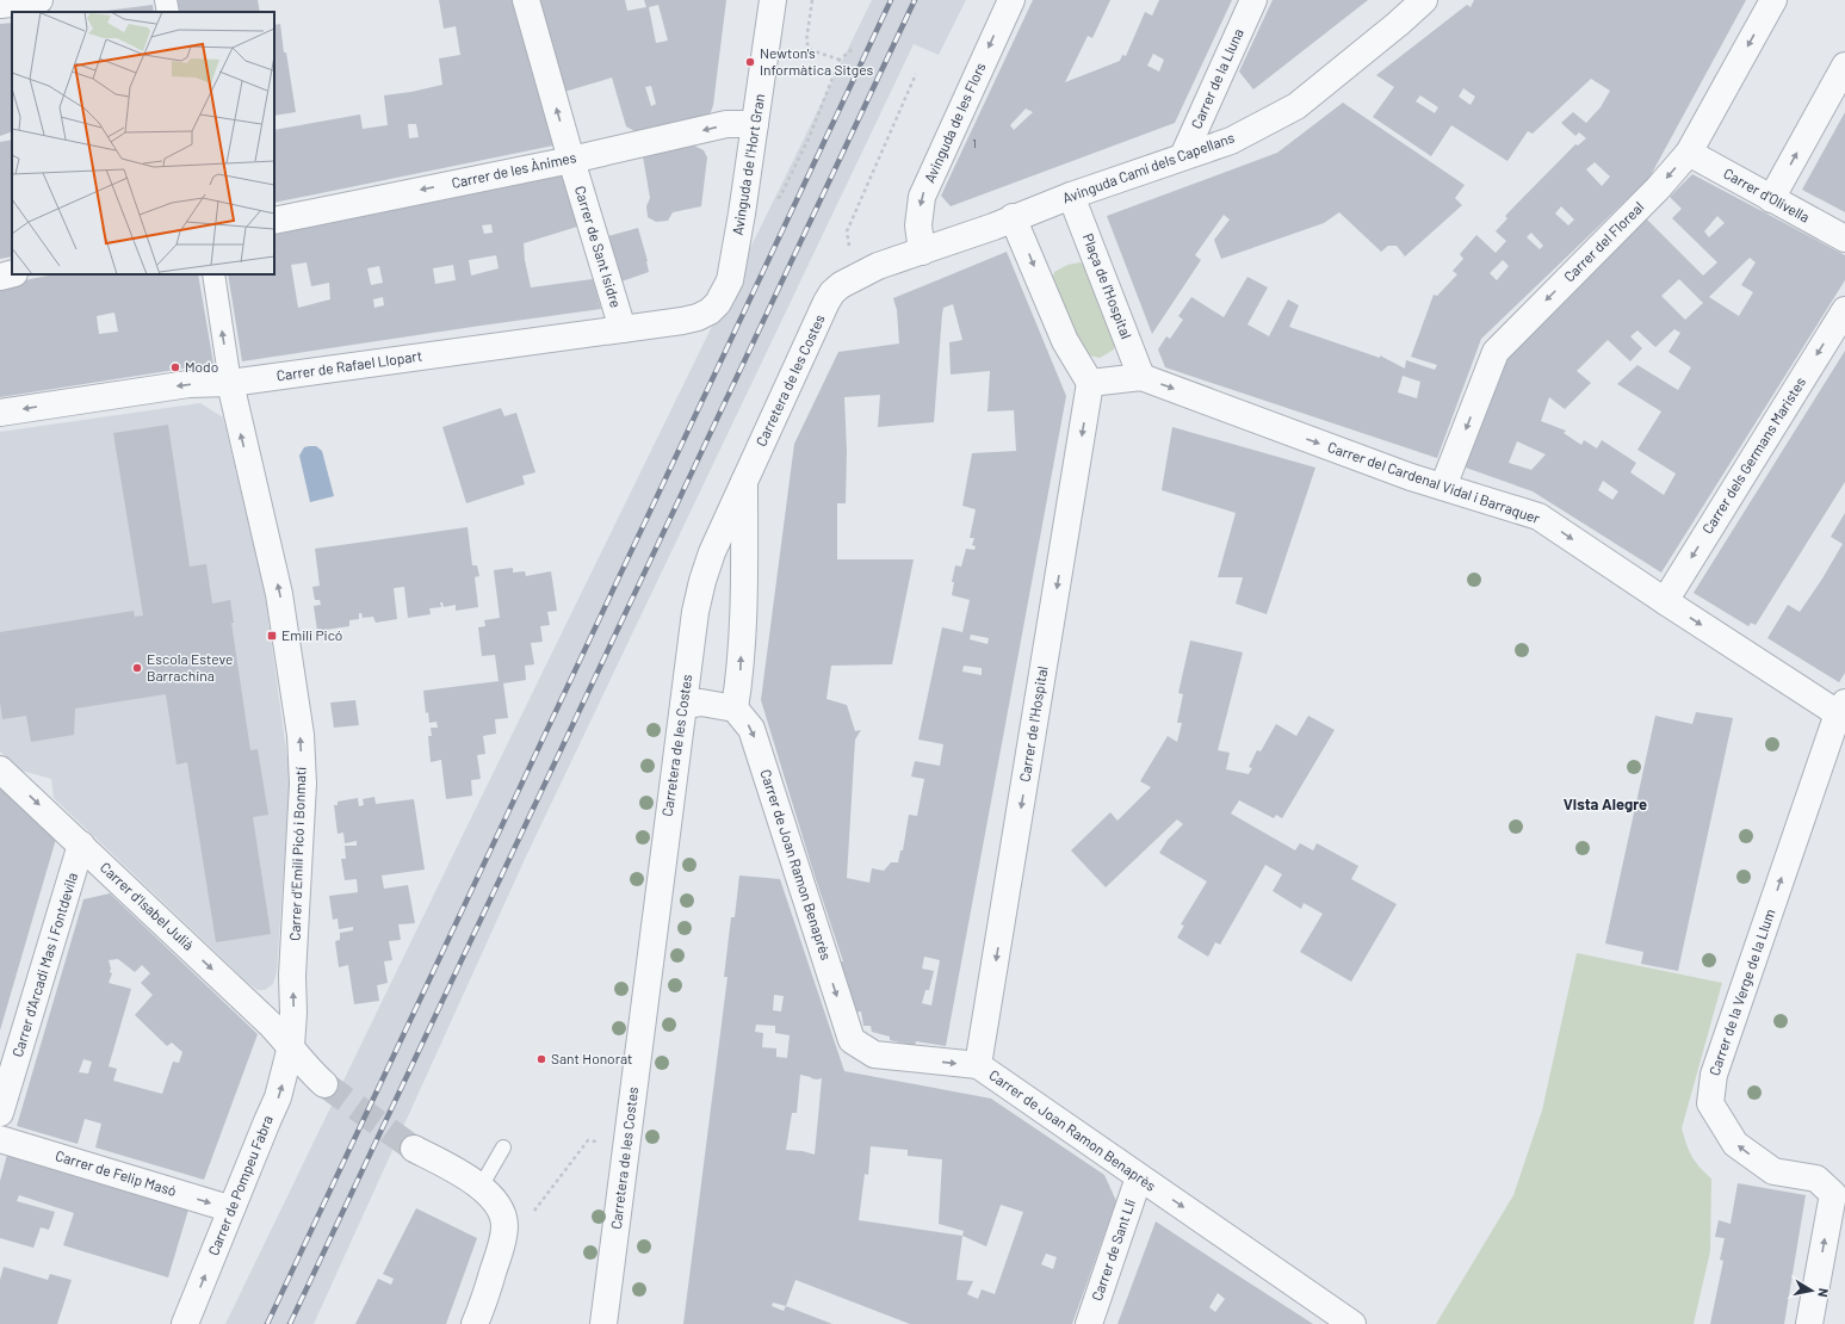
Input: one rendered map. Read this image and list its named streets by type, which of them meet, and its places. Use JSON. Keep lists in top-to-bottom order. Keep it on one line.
{"streets":{"street":["Carrer de la Lluna","Avinguda de les Flors","Avinguda de l'Hort Gran","Avinguda Camí dels Capellans","Carrer de les Ànimes","Carrer d'Olivella","Carrer del Floreal","Carrer de Sant Isidre","Plaça de l'Hospital","Carrer de Rafael Llopart","Carretera de les Costes","Carrer dels Germans Maristes","Carrer del Cardenal Vidal i Barraquer","Carrer de l'Hospital","Carrer d'Emili Picó i Bonmatí","Carrer de Joan Ramon Benaprès","Carrer d'Isabel Julià","Carrer d'Arcadi Mas i Fontdevila","Carrer de la Verge de la Llum","Carrer de Felip Masó","Carrer de Pompeu Fabra","Carrer de Sant Lli"]},"crossings":[["Carrer de la Lluna","Avinguda Camí dels Capellans"],["Avinguda de les Flors","Avinguda Camí dels Capellans"],["Avinguda de les Flors","Carretera de les Costes"],["Avinguda de l'Hort Gran","Carrer de les Ànimes"],["Avinguda de l'Hort Gran","Carrer de Rafael Llopart"],["Avinguda Camí dels Capellans","Plaça de l'Hospital"],["Avinguda Camí dels Capellans","Carretera de les Costes"],["Carrer de les Ànimes","Carrer de Sant Isidre"],["Carrer d'Olivella","Carrer del Floreal"],["Carrer del Floreal","Carrer del Cardenal Vidal i Barraquer"],["Carrer de Sant Isidre","Carrer de Rafael Llopart"],["Plaça de l'Hospital","Carrer del Cardenal Vidal i Barraquer"],["Carrer de Rafael Llopart","Carrer d'Emili Picó i Bonmatí"],["Carrer dels Germans Maristes","Carrer del Cardenal Vidal i Barraquer"],["Carrer del Cardenal Vidal i Barraquer","Carrer de l'Hospital"],["Carrer del Cardenal Vidal i Barraquer","Carrer de la Verge de la Llum"],["Carrer de l'Hospital","Carrer de Joan Ramon Benaprès"],["Carrer d'Emili Picó i Bonmatí","Carrer d'Isabel Julià"],["Carrer d'Emili Picó i Bonmatí","Carrer de Pompeu Fabra"],["Carrer de Joan Ramon Benaprès","Carrer de Sant Lli"],["Carrer d'Isabel Julià","Carrer d'Arcadi Mas i Fontdevila"],["Carrer d'Isabel Julià","Carrer de Pompeu Fabra"],["Carrer de Felip Masó","Carrer de Pompeu Fabra"]],"one_way":["Avinguda de les Flors","Carrer de les Ànimes","Carrer del Floreal","Carrer de Sant Isidre","Carrer dels Germans Maristes","Carrer del Cardenal Vidal i Barraquer","Carrer de l'Hospital","Carrer d'Emili Picó i Bonmatí","Carrer de Joan Ramon Benaprès","Carrer d'Isabel Julià","Carrer de la Verge de la Llum","Carrer de Felip Masó","Carrer de Pompeu Fabra"],"districts":["Vista Alegre"],"places":{"other":["Newton's Informàtica Sitges","Modo","Escola Esteve Barrachina","Sant Honorat"],"transit":["Emili Picó"]},"house_numbers":["1"],"north":"right"}
